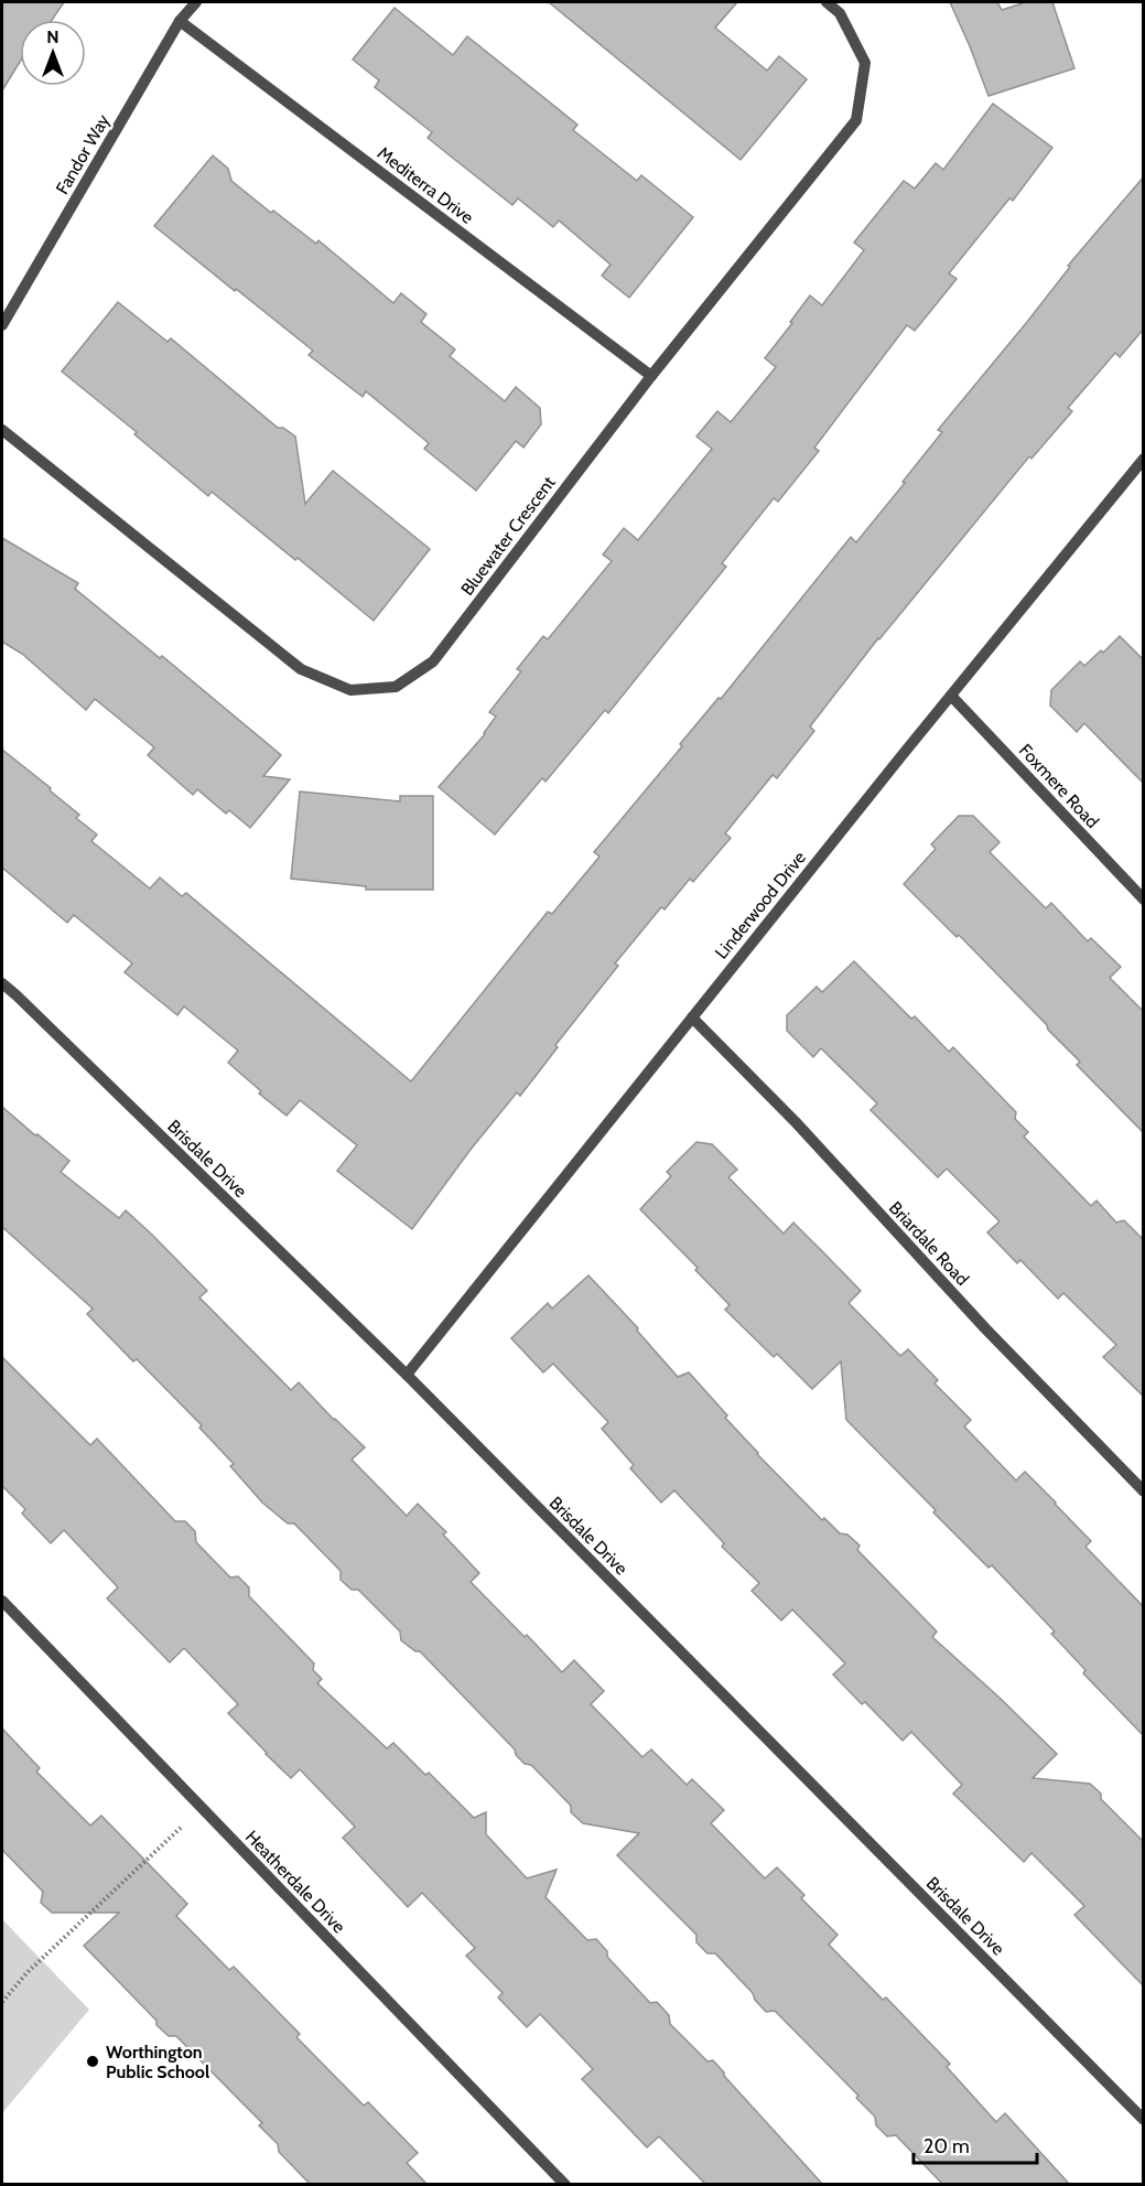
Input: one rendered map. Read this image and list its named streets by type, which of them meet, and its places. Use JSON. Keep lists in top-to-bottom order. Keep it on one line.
{"streets":{"street":["Fandor Way","Mediterra Drive","Bluewater Crescent","Foxmere Road","Linderwood Drive","Brisdale Drive","Briardale Road","Heatherdale Drive"]},"crossings":[["Fandor Way","Mediterra Drive"],["Mediterra Drive","Bluewater Crescent"],["Foxmere Road","Linderwood Drive"],["Linderwood Drive","Brisdale Drive"],["Linderwood Drive","Briardale Road"]],"places":["Worthington Public School"],"scale_bar":"20 m","north":"top"}
